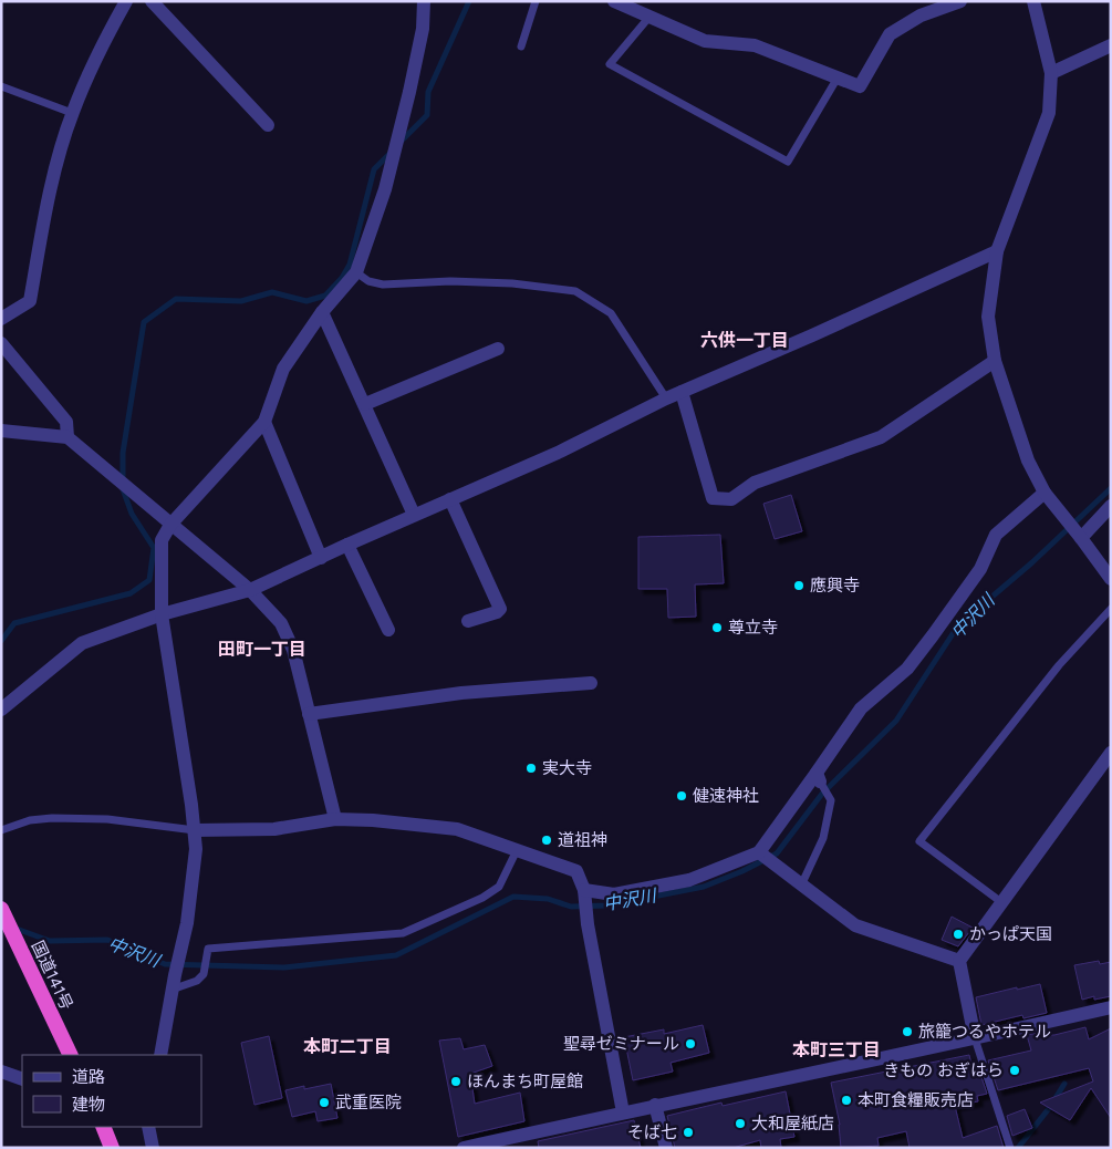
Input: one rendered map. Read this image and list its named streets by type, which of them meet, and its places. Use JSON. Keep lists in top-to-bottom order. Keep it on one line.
{"streets":{"highway":["国道141号"]},"districts":["六供一丁目","田町一丁目","本町二丁目","本町三丁目"],"water":["中沢川"],"places":["應興寺","尊立寺","実大寺","健速神社","道祖神","かっぱ天国","旅籠つるやホテル","聖尋ゼミナール","きもの おぎはら","ほんまち町屋館","本町食糧販売店","武重医院","大和屋紙店","そば七"],"legend":["道路","建物"]}
